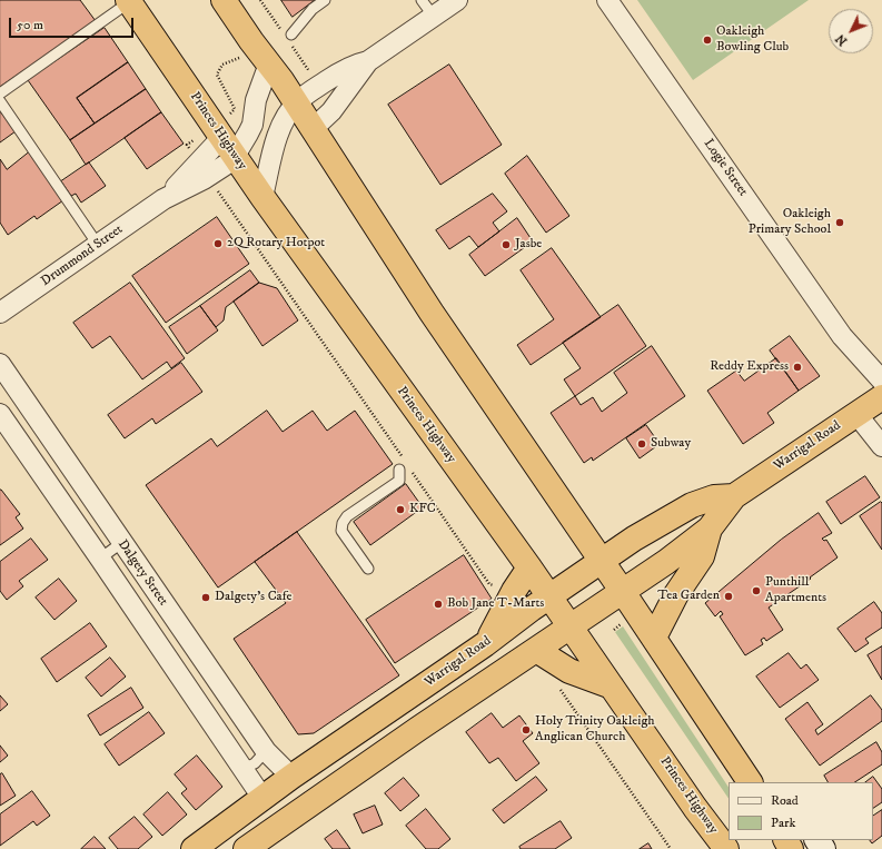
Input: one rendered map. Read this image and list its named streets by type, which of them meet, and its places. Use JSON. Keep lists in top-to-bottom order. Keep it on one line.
{"streets":{"highway":["Princes Highway","Warrigal Road"],"street":["Logie Street","Drummond Street","Dalgety Street"]},"crossings":[["Princes Highway","Drummond Street"],["Princes Highway","Warrigal Road"],["Logie Street","Warrigal Road"],["Warrigal Road","Dalgety Street"]],"places":["Oakleigh Bowling Club","Oakleigh Primary School","2Q Rotary Hotpot","Jasbe","Reddy Express","Subway","KFC","Punthill Apartments","Tea Garden","Dalgety's Cafe","Bob Jane T-Marts","Holy Trinity Oakleigh Anglican Church"],"legend":["Road","Park"],"scale_bar":"50 m","north":"bottom left"}
